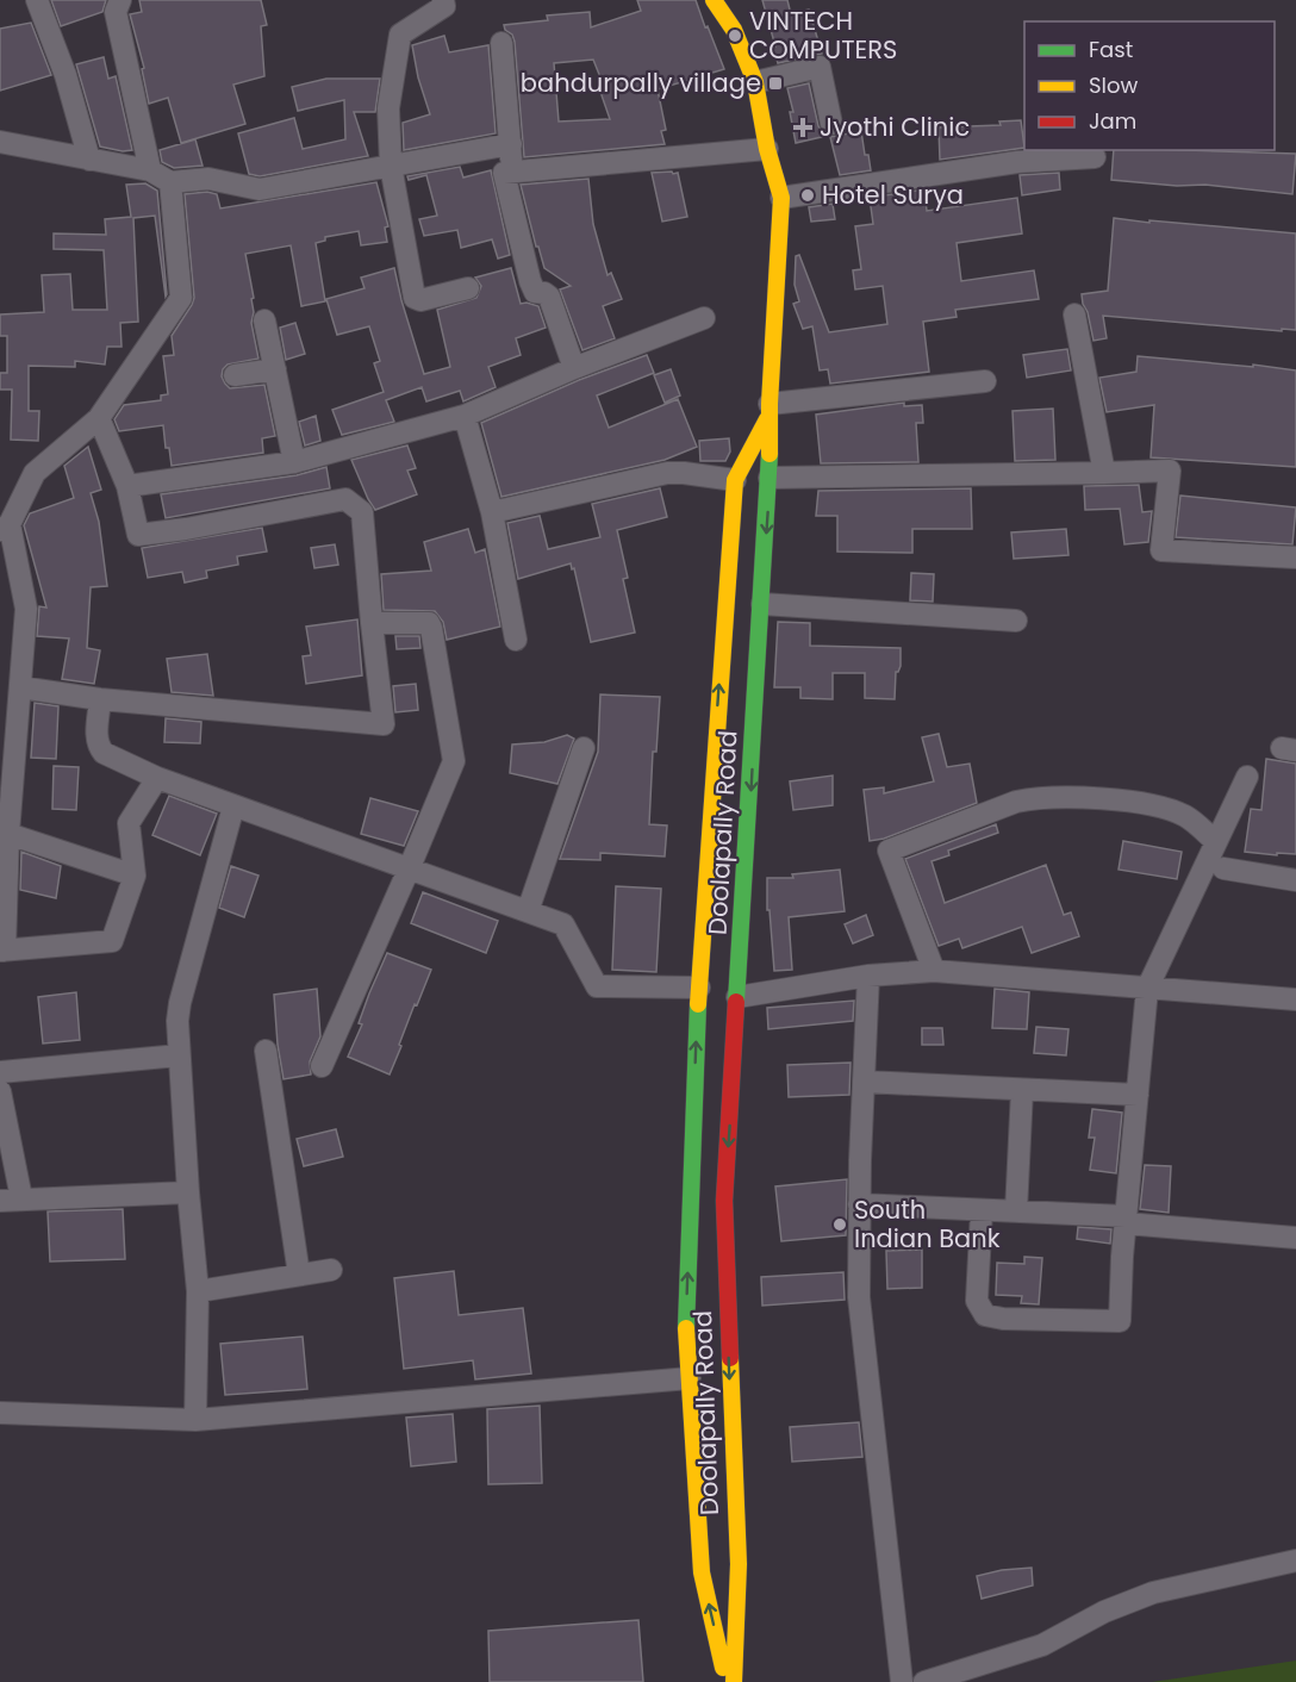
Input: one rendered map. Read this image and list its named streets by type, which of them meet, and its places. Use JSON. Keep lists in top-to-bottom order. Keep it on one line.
{"streets":{"main road":["Doolapally Road"]},"places":{"other":["VINTECH COMPUTERS","Hotel Surya","South Indian Bank"],"transit":["bahdurpally village"],"health":["Jyothi Clinic"]},"legend":["Fast","Slow","Jam"]}
